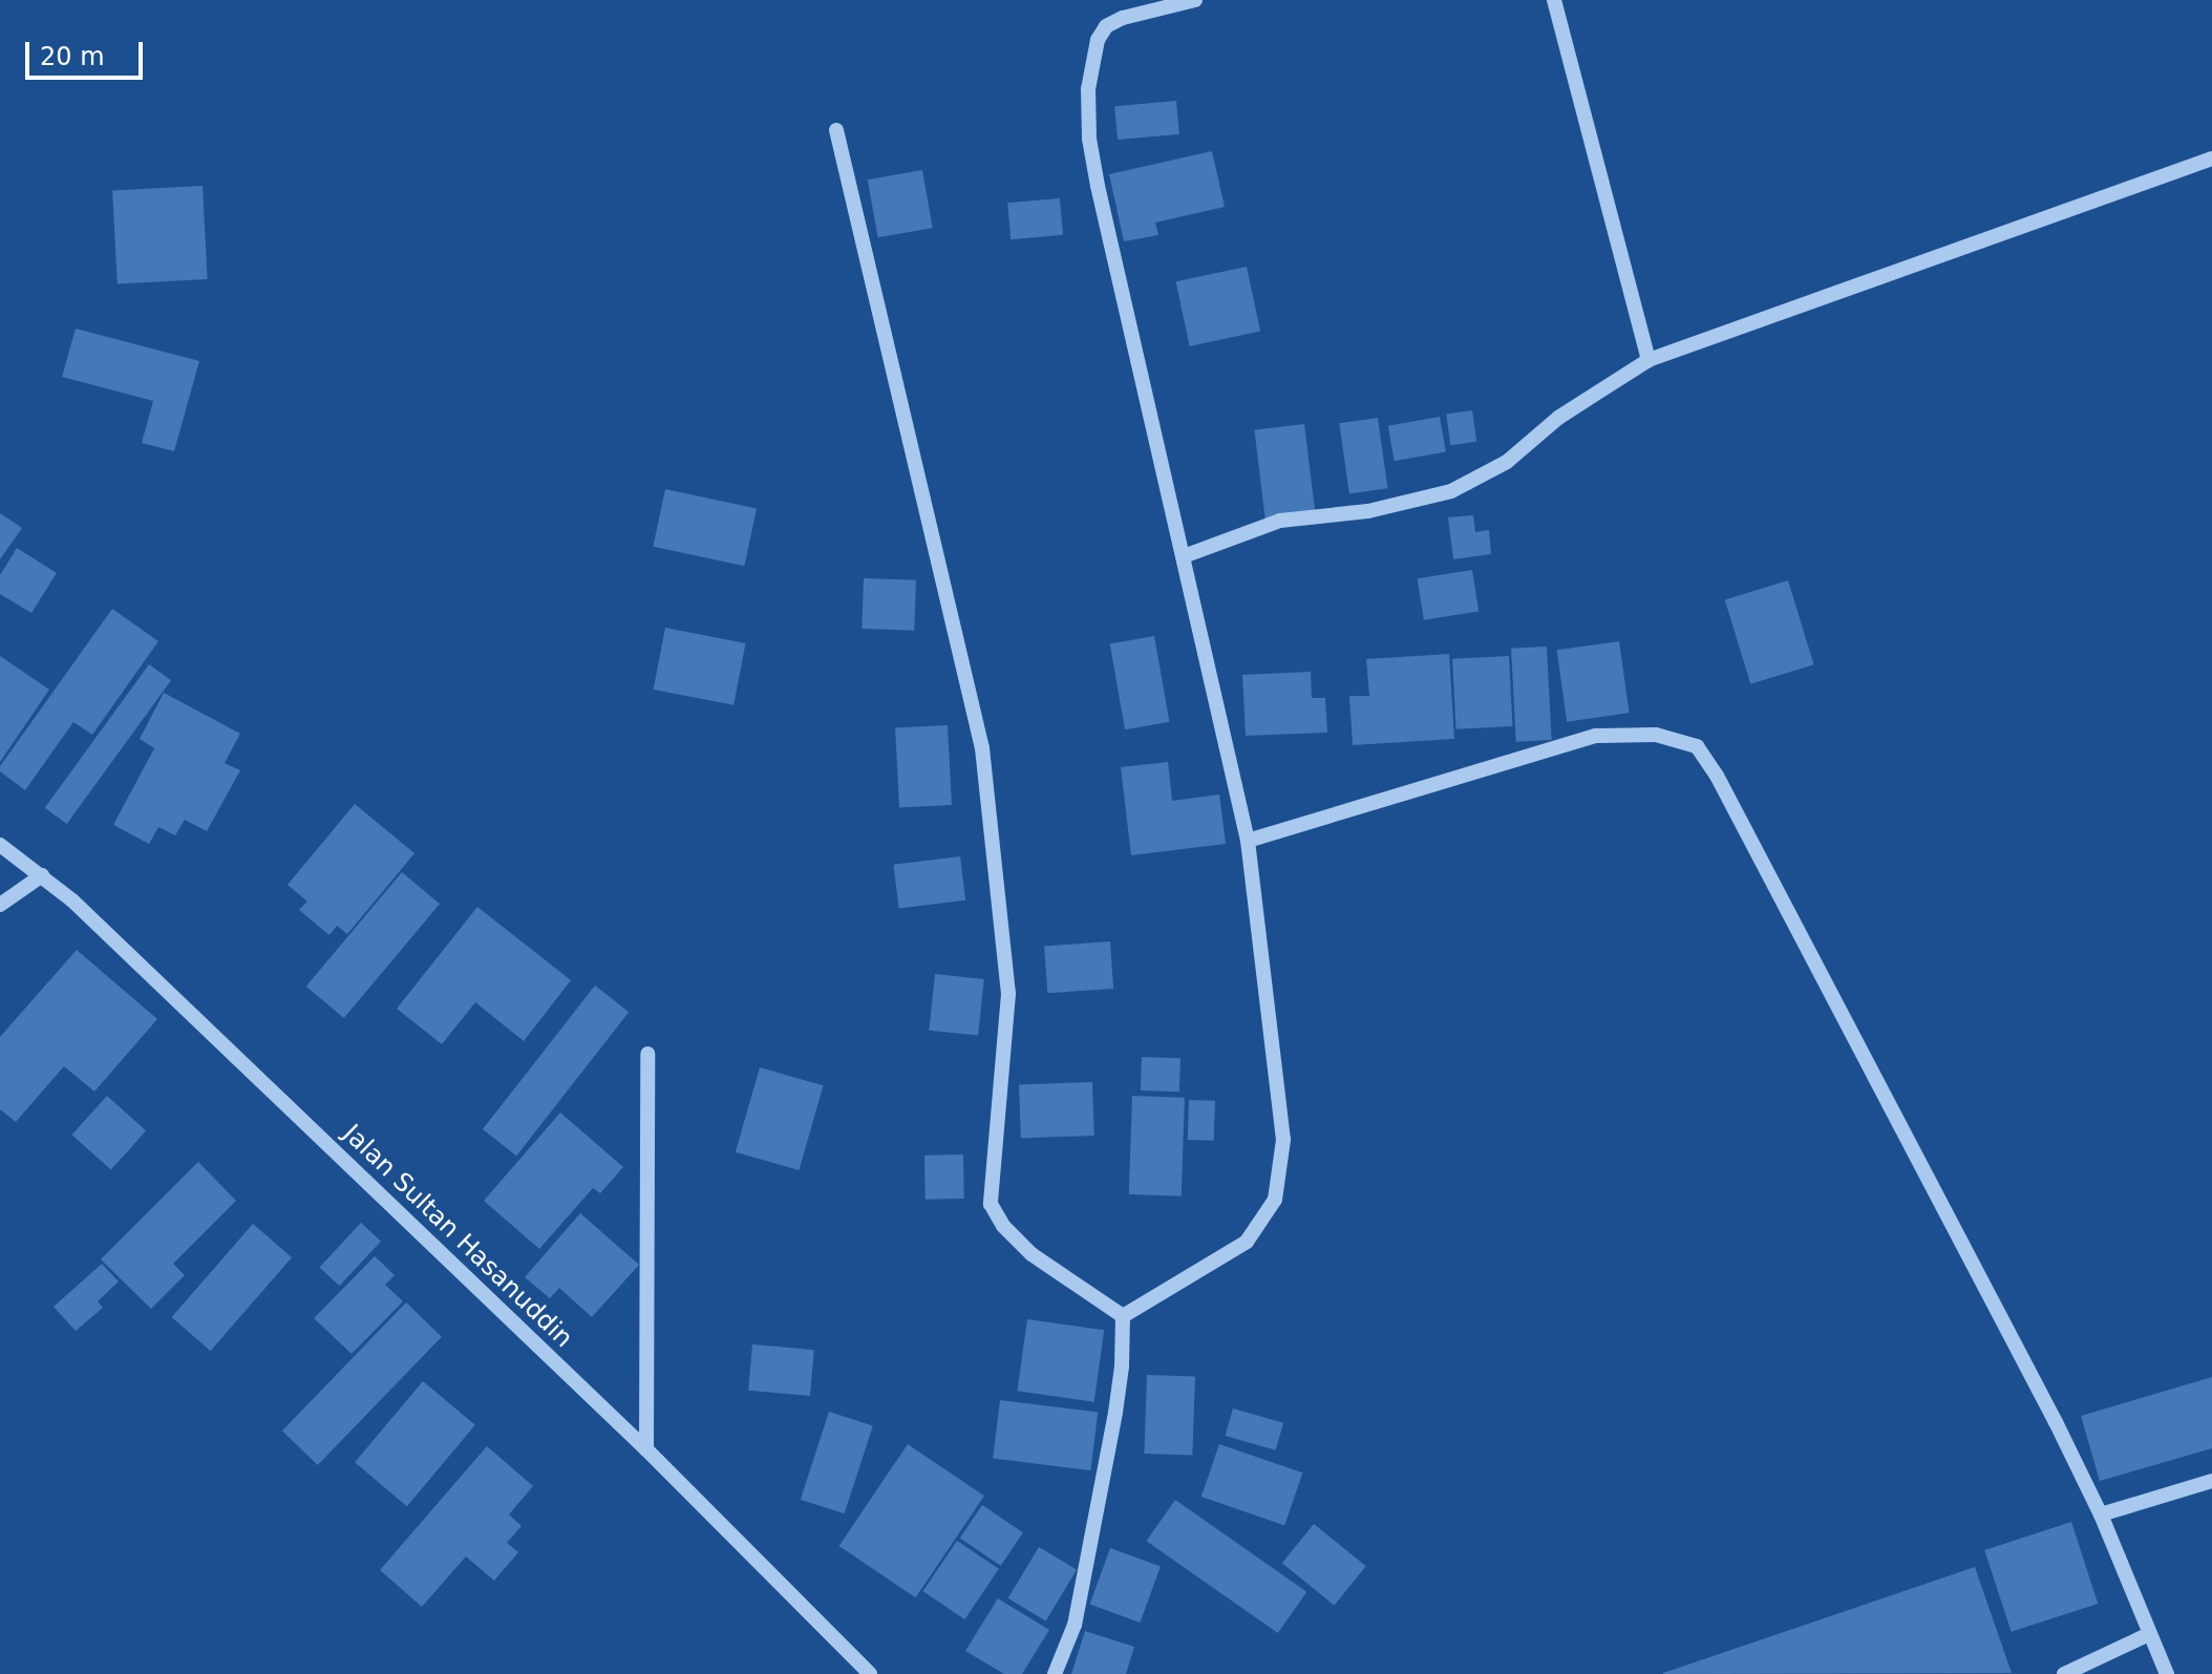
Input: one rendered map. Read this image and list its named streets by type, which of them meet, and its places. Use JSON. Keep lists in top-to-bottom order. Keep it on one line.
{"streets":{"street":["Jalan Sultan Hasanuddin"]},"scale_bar":"20 m"}
